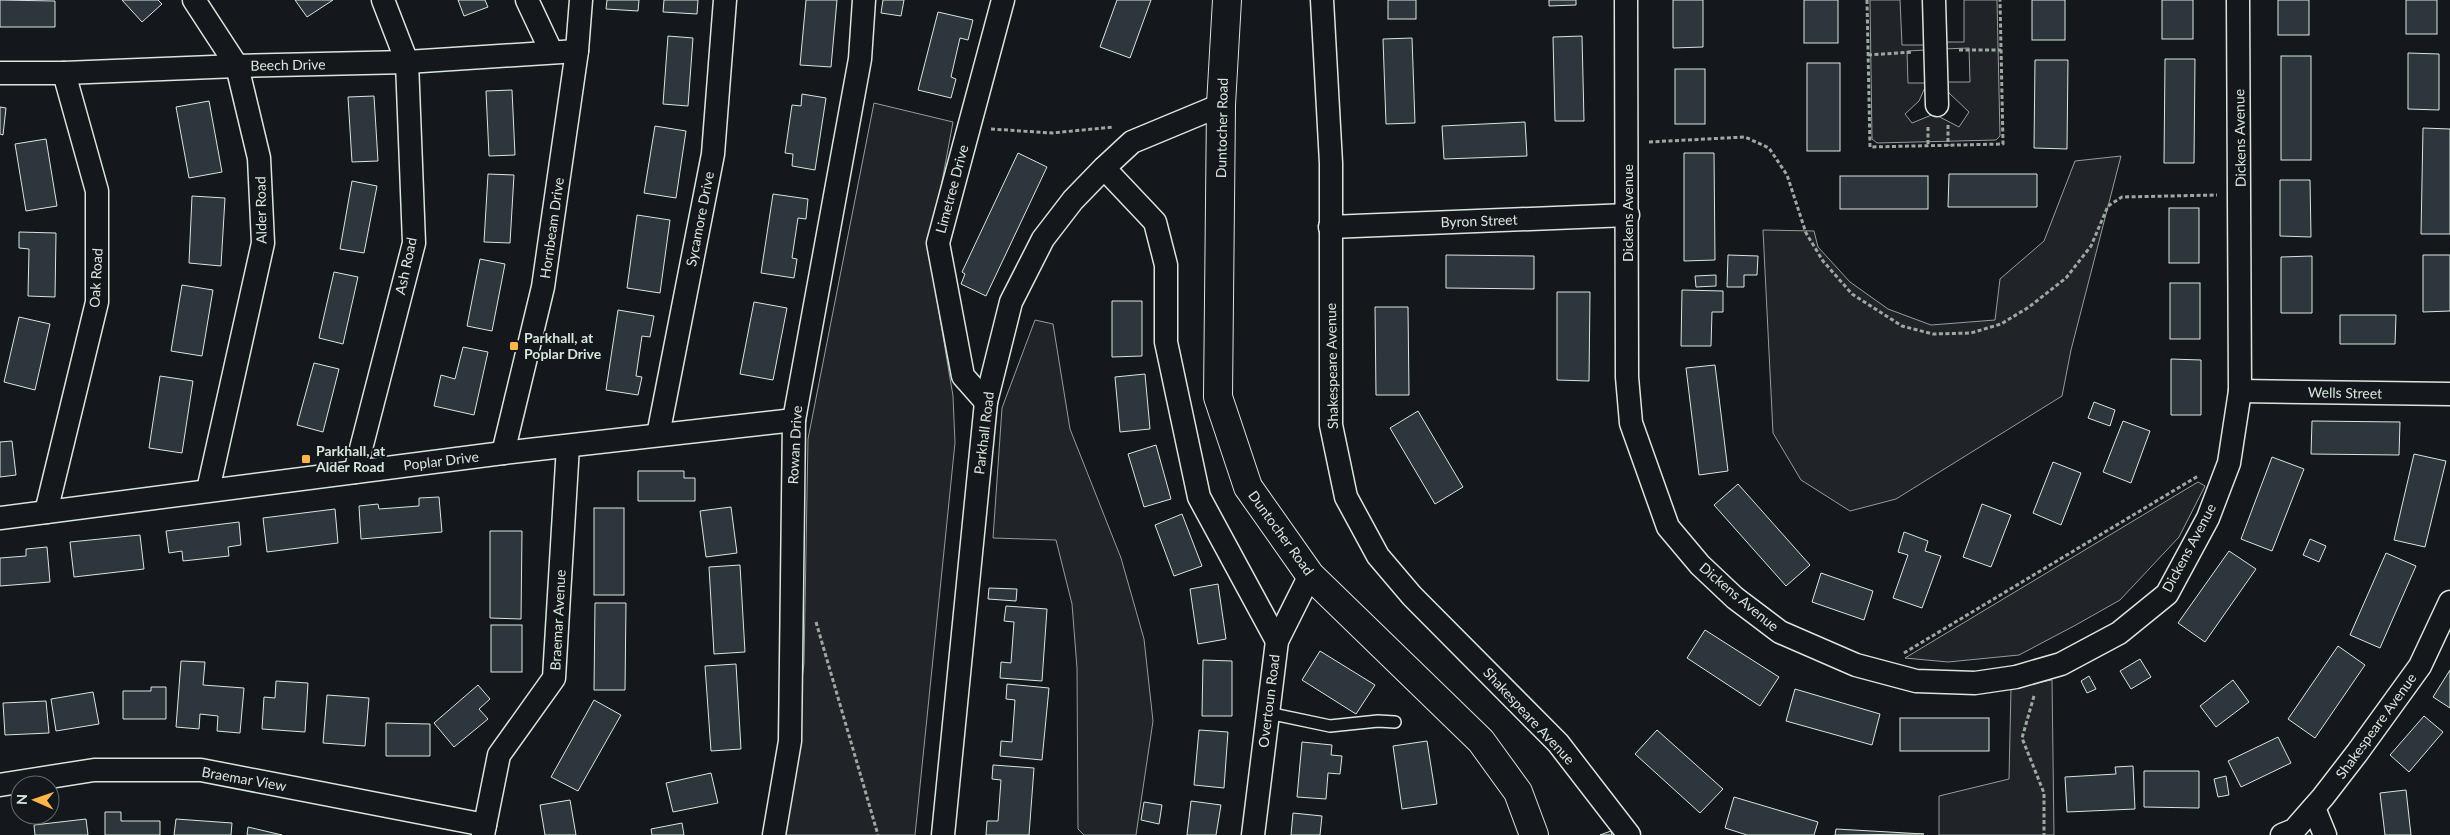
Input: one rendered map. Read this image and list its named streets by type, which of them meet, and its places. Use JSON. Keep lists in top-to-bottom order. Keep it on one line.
{"streets":{"main road":["Duntocher Road"],"street":["Beech Drive","Dickens Avenue","Limetree Drive","Alder Road","Sycamore Drive","Byron Street","Hornbeam Drive","Ash Road","Oak Road","Shakespeare Avenue","Wells Street","Parkhall Road","Rowan Drive","Poplar Drive","Braemar Avenue","Overtoun Road","Braemar View"]},"crossings":[["Beech Drive","Alder Road"],["Beech Drive","Hornbeam Drive"],["Beech Drive","Ash Road"],["Beech Drive","Oak Road"],["Duntocher Road","Parkhall Road"],["Duntocher Road","Overtoun Road"],["Dickens Avenue","Byron Street"],["Dickens Avenue","Wells Street"],["Limetree Drive","Parkhall Road"],["Alder Road","Poplar Drive"],["Sycamore Drive","Poplar Drive"],["Byron Street","Shakespeare Avenue"],["Hornbeam Drive","Poplar Drive"],["Ash Road","Poplar Drive"],["Oak Road","Poplar Drive"],["Rowan Drive","Poplar Drive"],["Poplar Drive","Braemar Avenue"],["Braemar Avenue","Braemar View"]],"places":{"transit":["Parkhall, at Poplar Drive","Parkhall, at Alder Road"]},"north":"left"}
